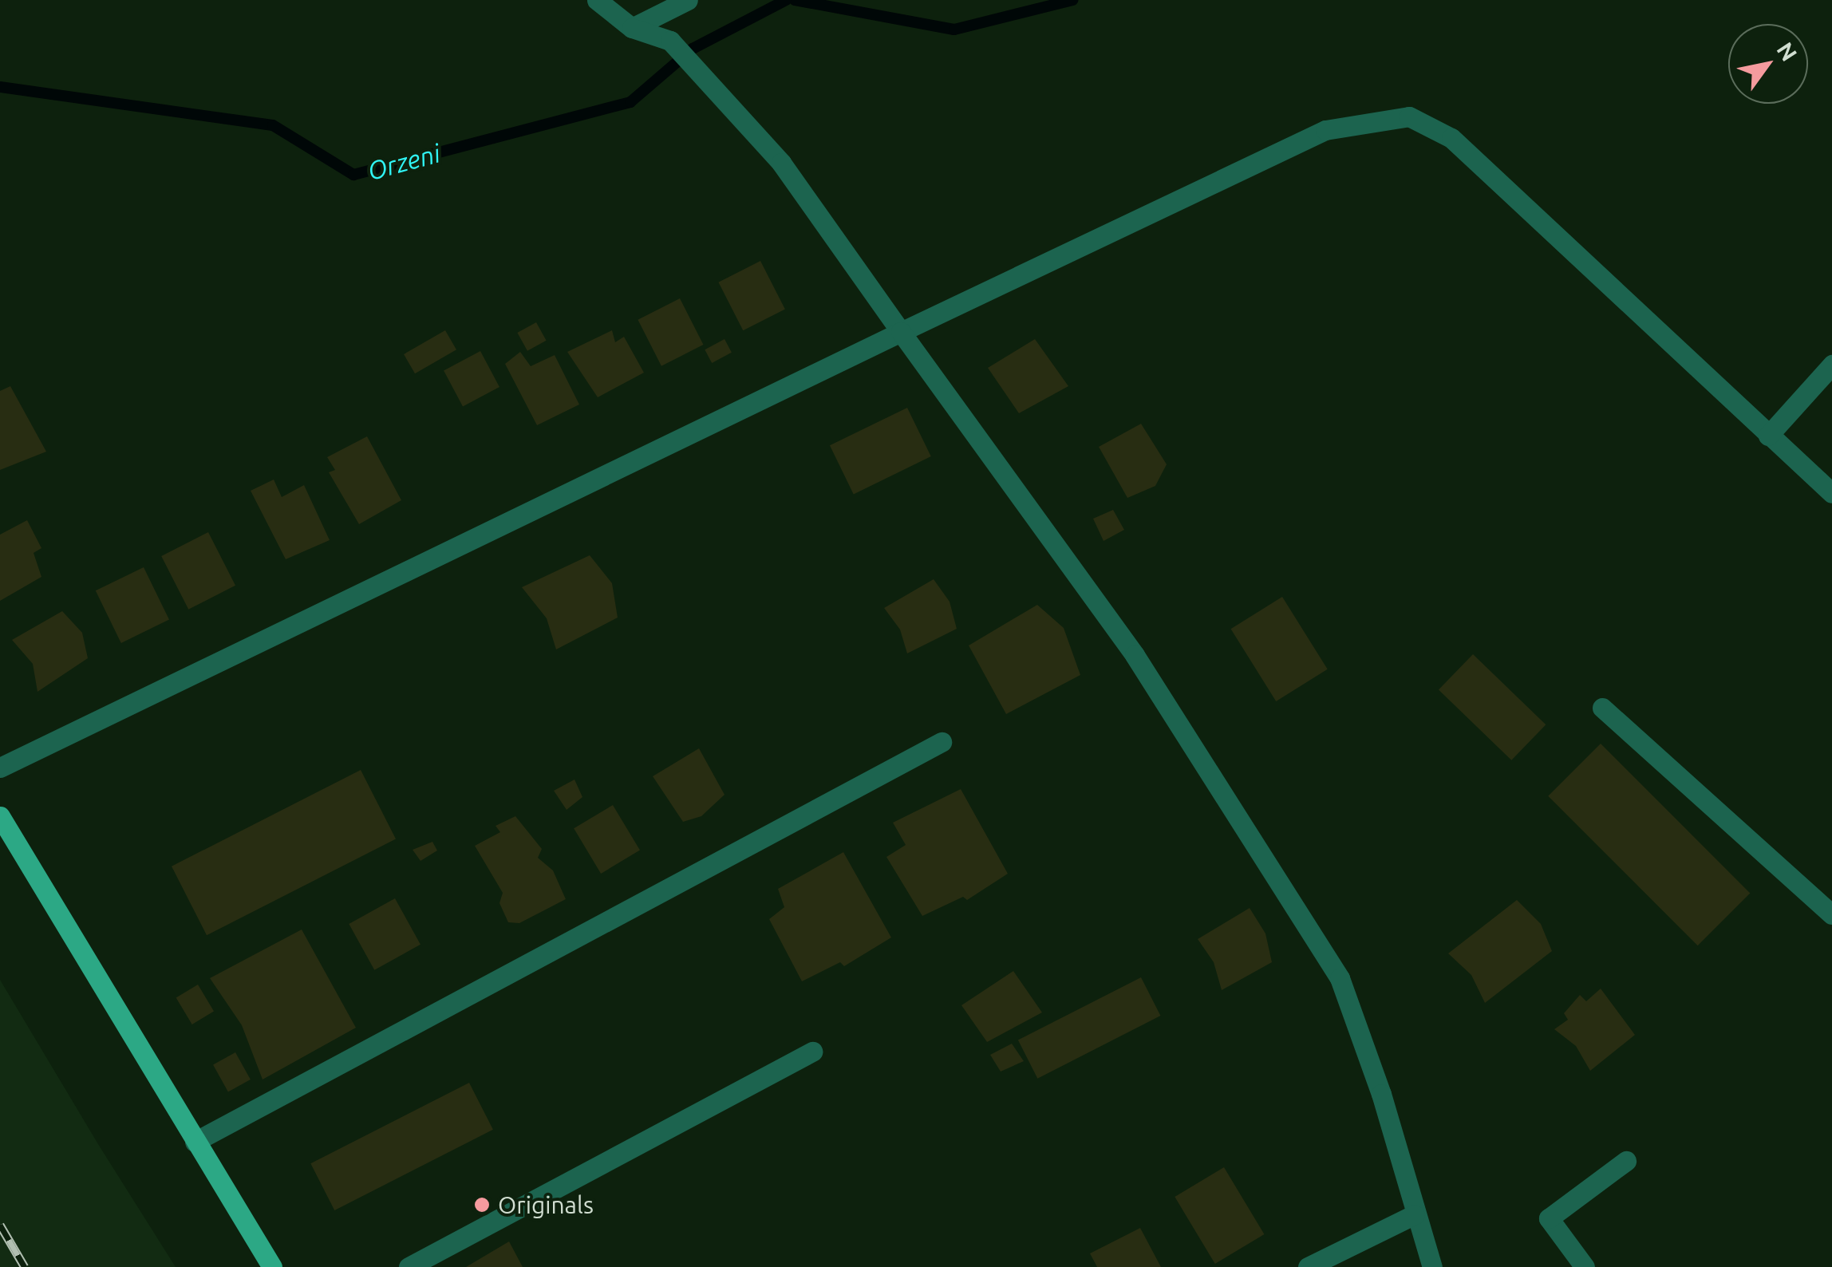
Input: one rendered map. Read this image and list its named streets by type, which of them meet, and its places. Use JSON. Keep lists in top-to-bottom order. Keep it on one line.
{"water":["Orzeni"],"places":["Originals"],"north":"top right"}
